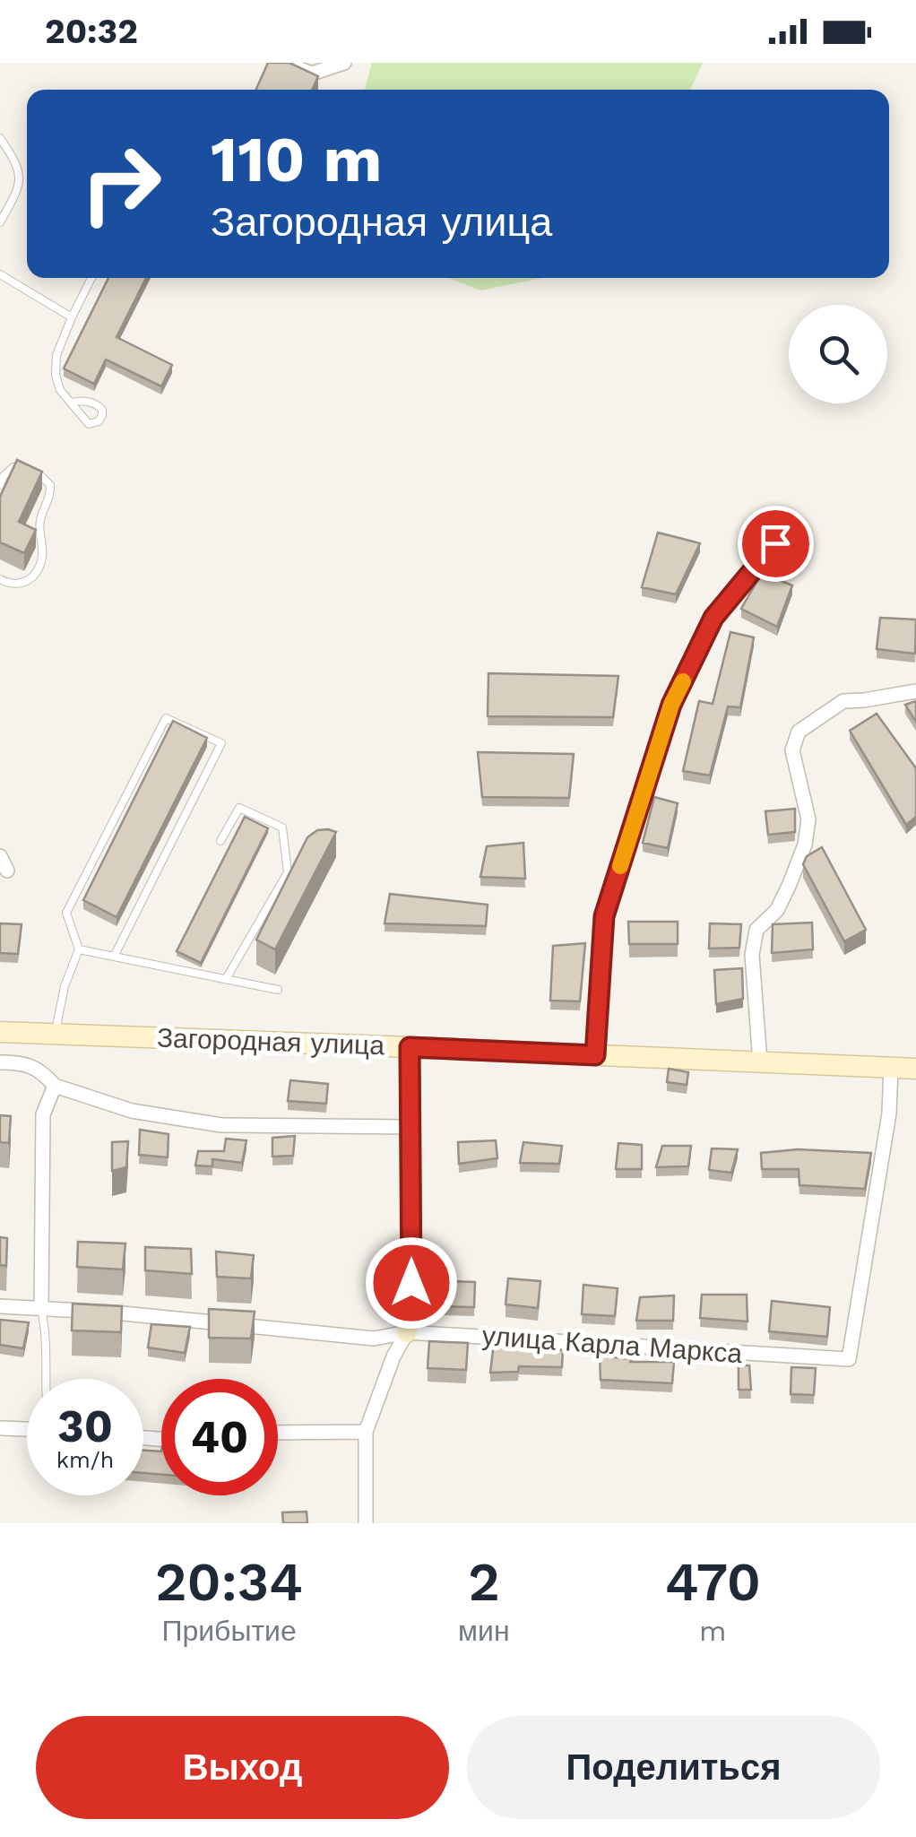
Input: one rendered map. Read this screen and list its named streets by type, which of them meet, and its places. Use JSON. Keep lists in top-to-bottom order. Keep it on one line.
{"streets":{"street":["Загородная улица","улица Карла Маркса"]},"crossings":[["Загородная улица","улица Карла Маркса"]],"page":{"status":"20:32","turn":["110 m","Загородная улица"],"speed":"30 km/h","limit":"40","eta":["20:34","Прибытие","2","мин","470","m"],"buttons":["Выход","Поделиться"]}}
